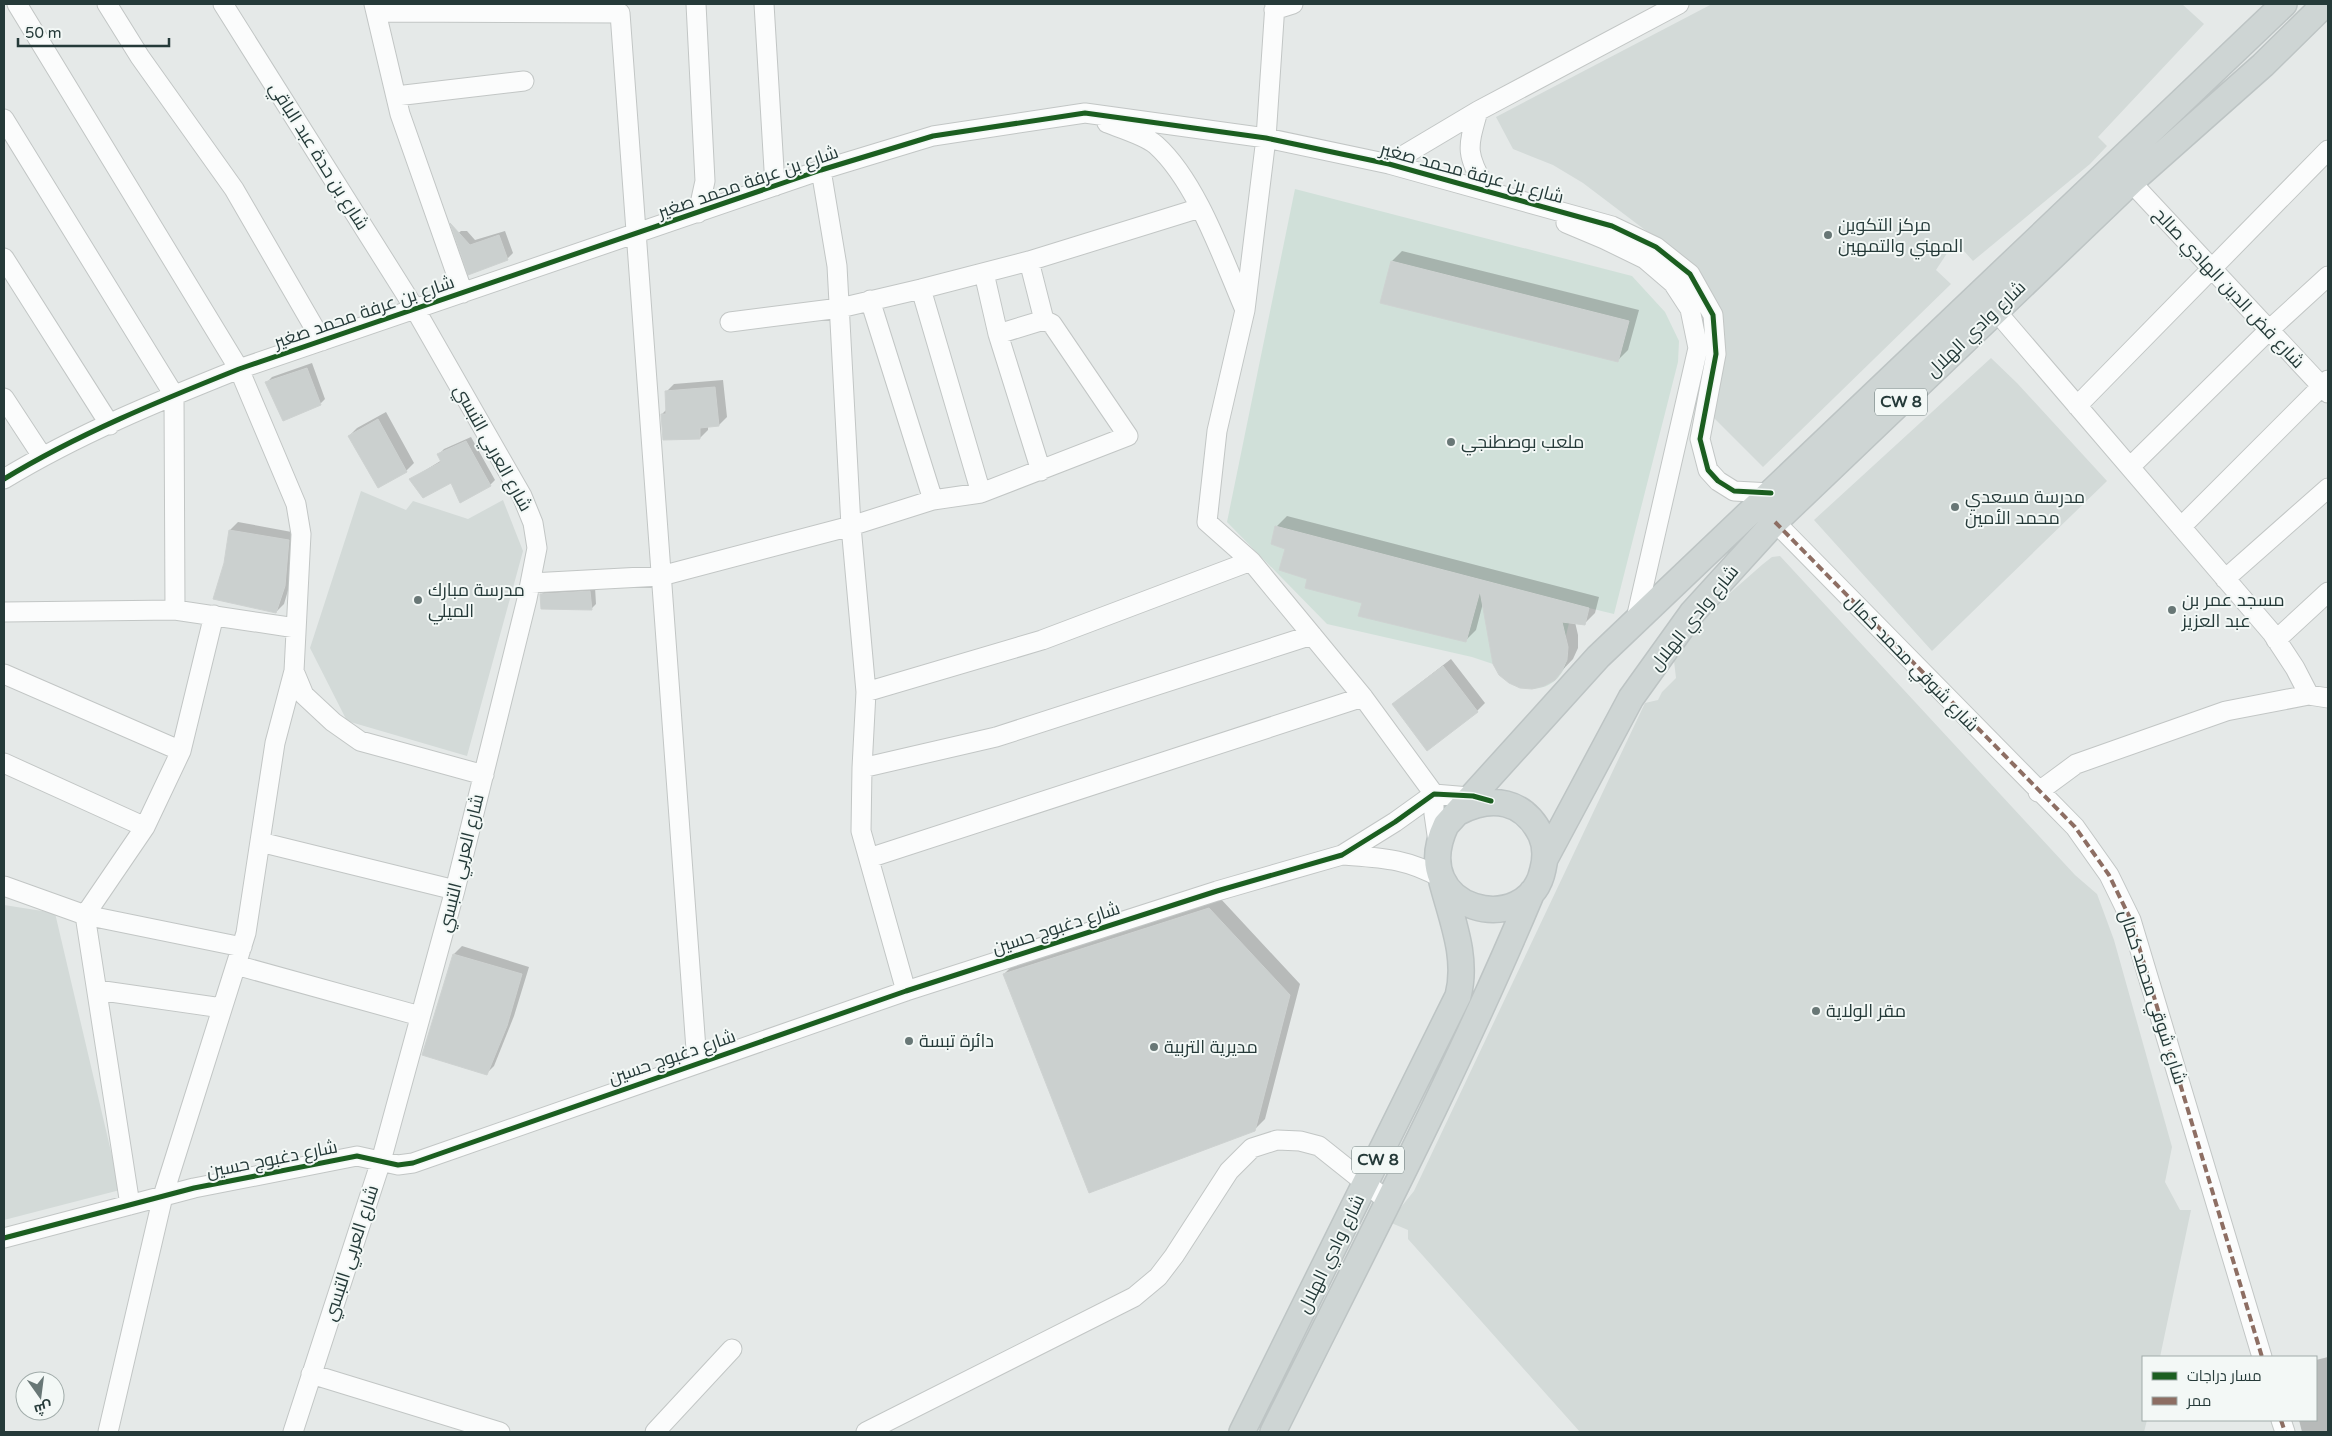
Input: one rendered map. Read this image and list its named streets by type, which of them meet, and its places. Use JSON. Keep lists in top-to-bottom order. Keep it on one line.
{"streets":{"main road":["شارع وادي الهلال","CW 8"],"street":["شارع بن حدة عبد الباقي","شارع بن عرفة محمد صغير","شارع فض الدين الهادي صالح","شارع العربي التبسي","شارع شوقي محمد كمال","شارع دغبوج حسين"]},"crossings":[["شارع بن حدة عبد الباقي","شارع بن عرفة محمد صغير"],["شارع بن حدة عبد الباقي","شارع العربي التبسي"],["شارع بن عرفة محمد صغير","شارع وادي الهلال"],["شارع بن عرفة محمد صغير","شارع العربي التبسي"],["شارع فض الدين الهادي صالح","شارع وادي الهلال"],["شارع وادي الهلال","شارع شوقي محمد كمال"],["شارع العربي التبسي","شارع دغبوج حسين"]],"places":["مركز التكوين المهني والتمهين","ملعب بوصطنجي","مدرسة مسعدي محمد الأمين","مدرسة مبارك الميلي","مسجد عمر بن عبد العزيز","مقر الولاية","دائرة تبسة","مديرية التربية"],"legend":["مسار دراجات","ممر"],"scale_bar":"50 m","north":"bottom"}
